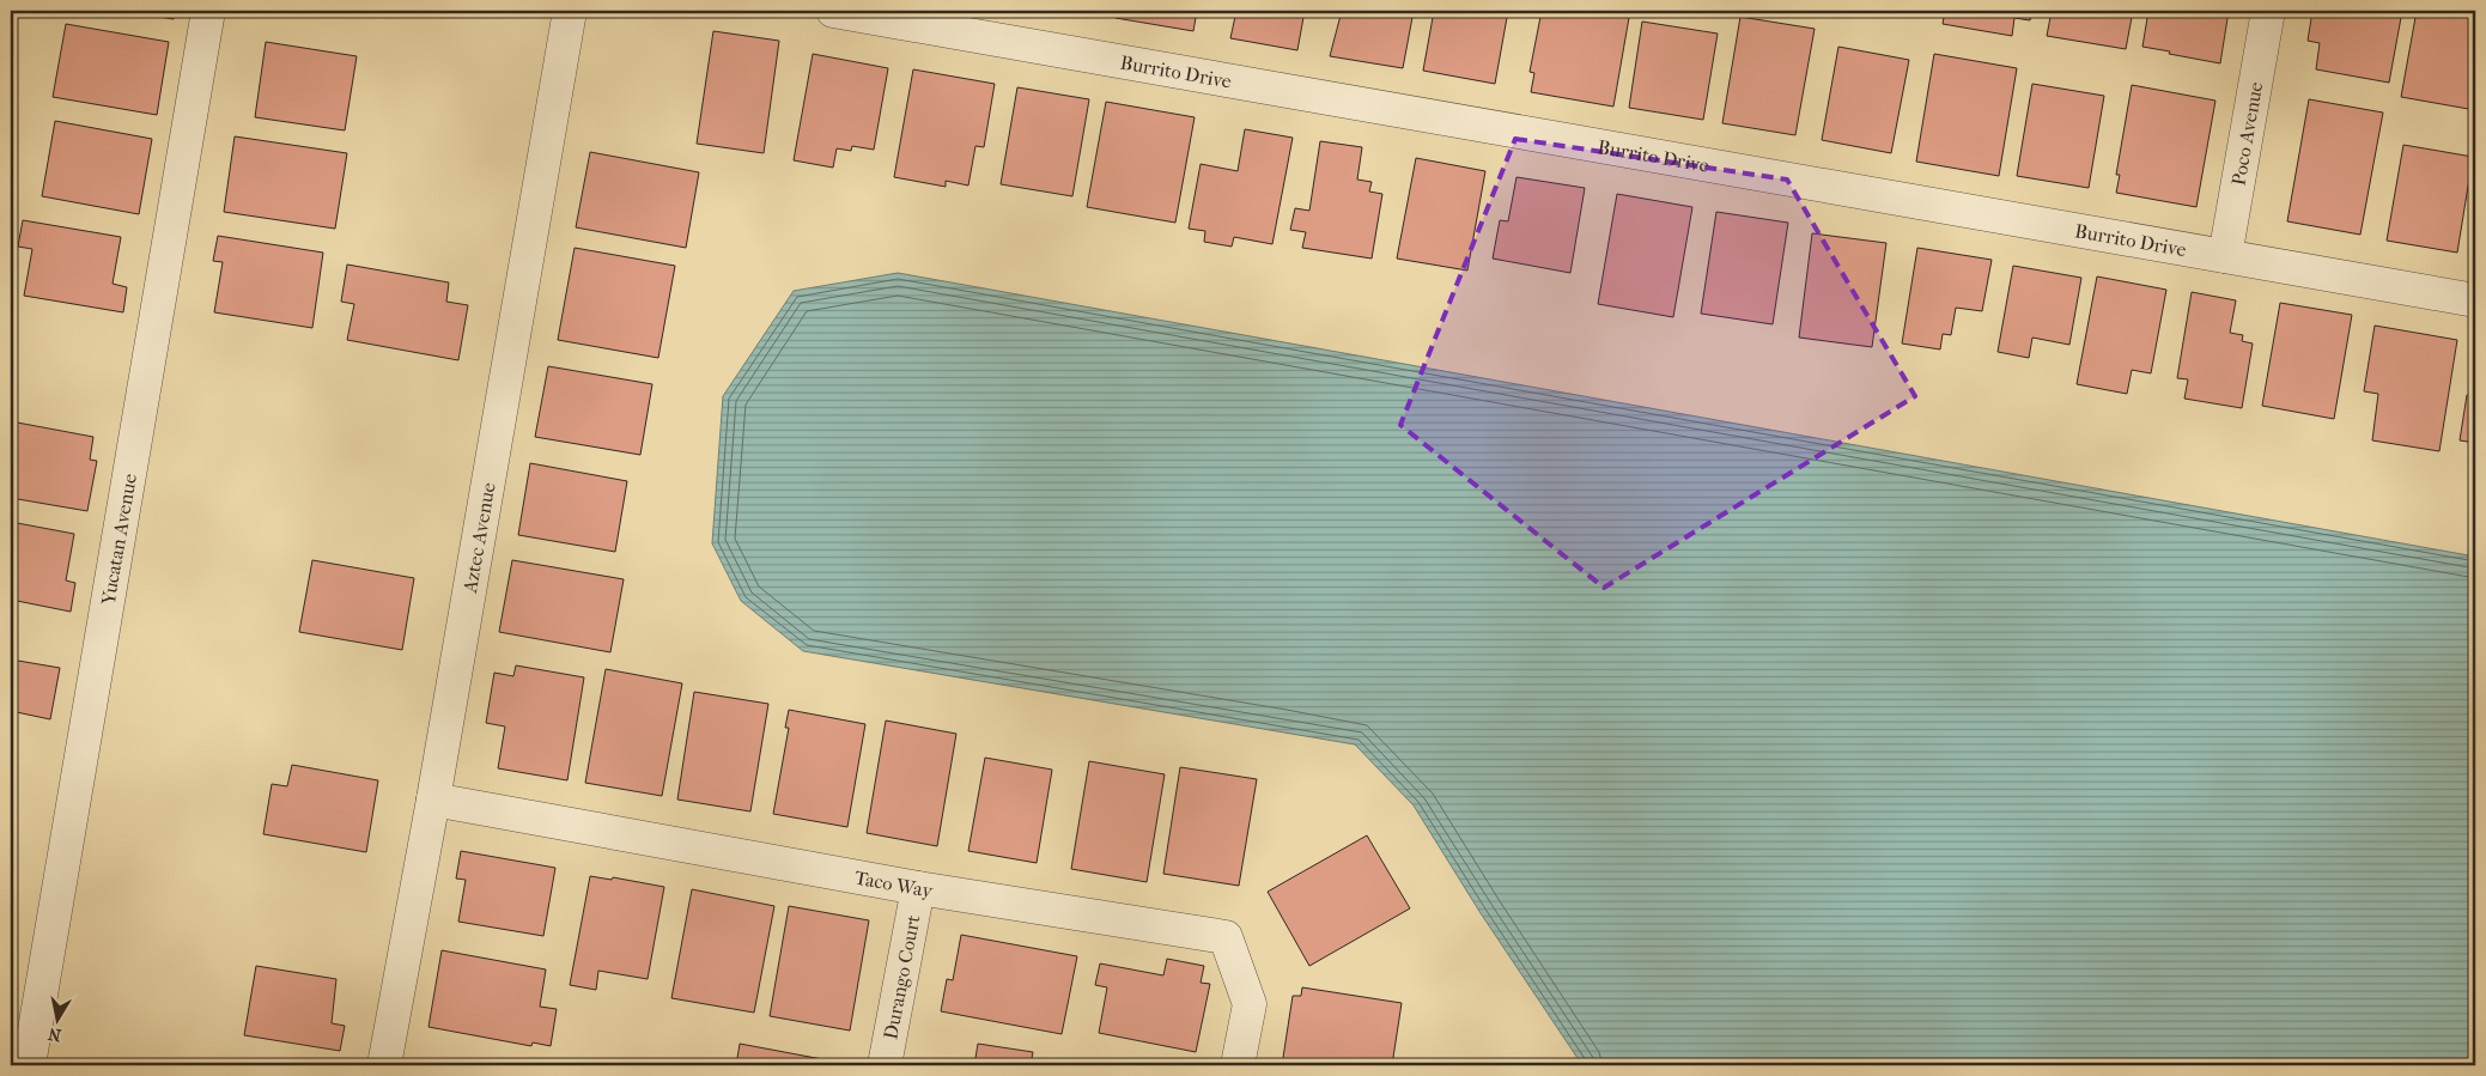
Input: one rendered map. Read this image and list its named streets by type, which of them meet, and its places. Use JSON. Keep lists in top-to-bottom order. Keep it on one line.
{"streets":{"street":["Burrito Drive","Poco Avenue","Yucatan Avenue","Aztec Avenue","Taco Way","Durango Court"]},"crossings":[["Burrito Drive","Poco Avenue"],["Aztec Avenue","Taco Way"],["Taco Way","Durango Court"]],"north":"bottom"}
